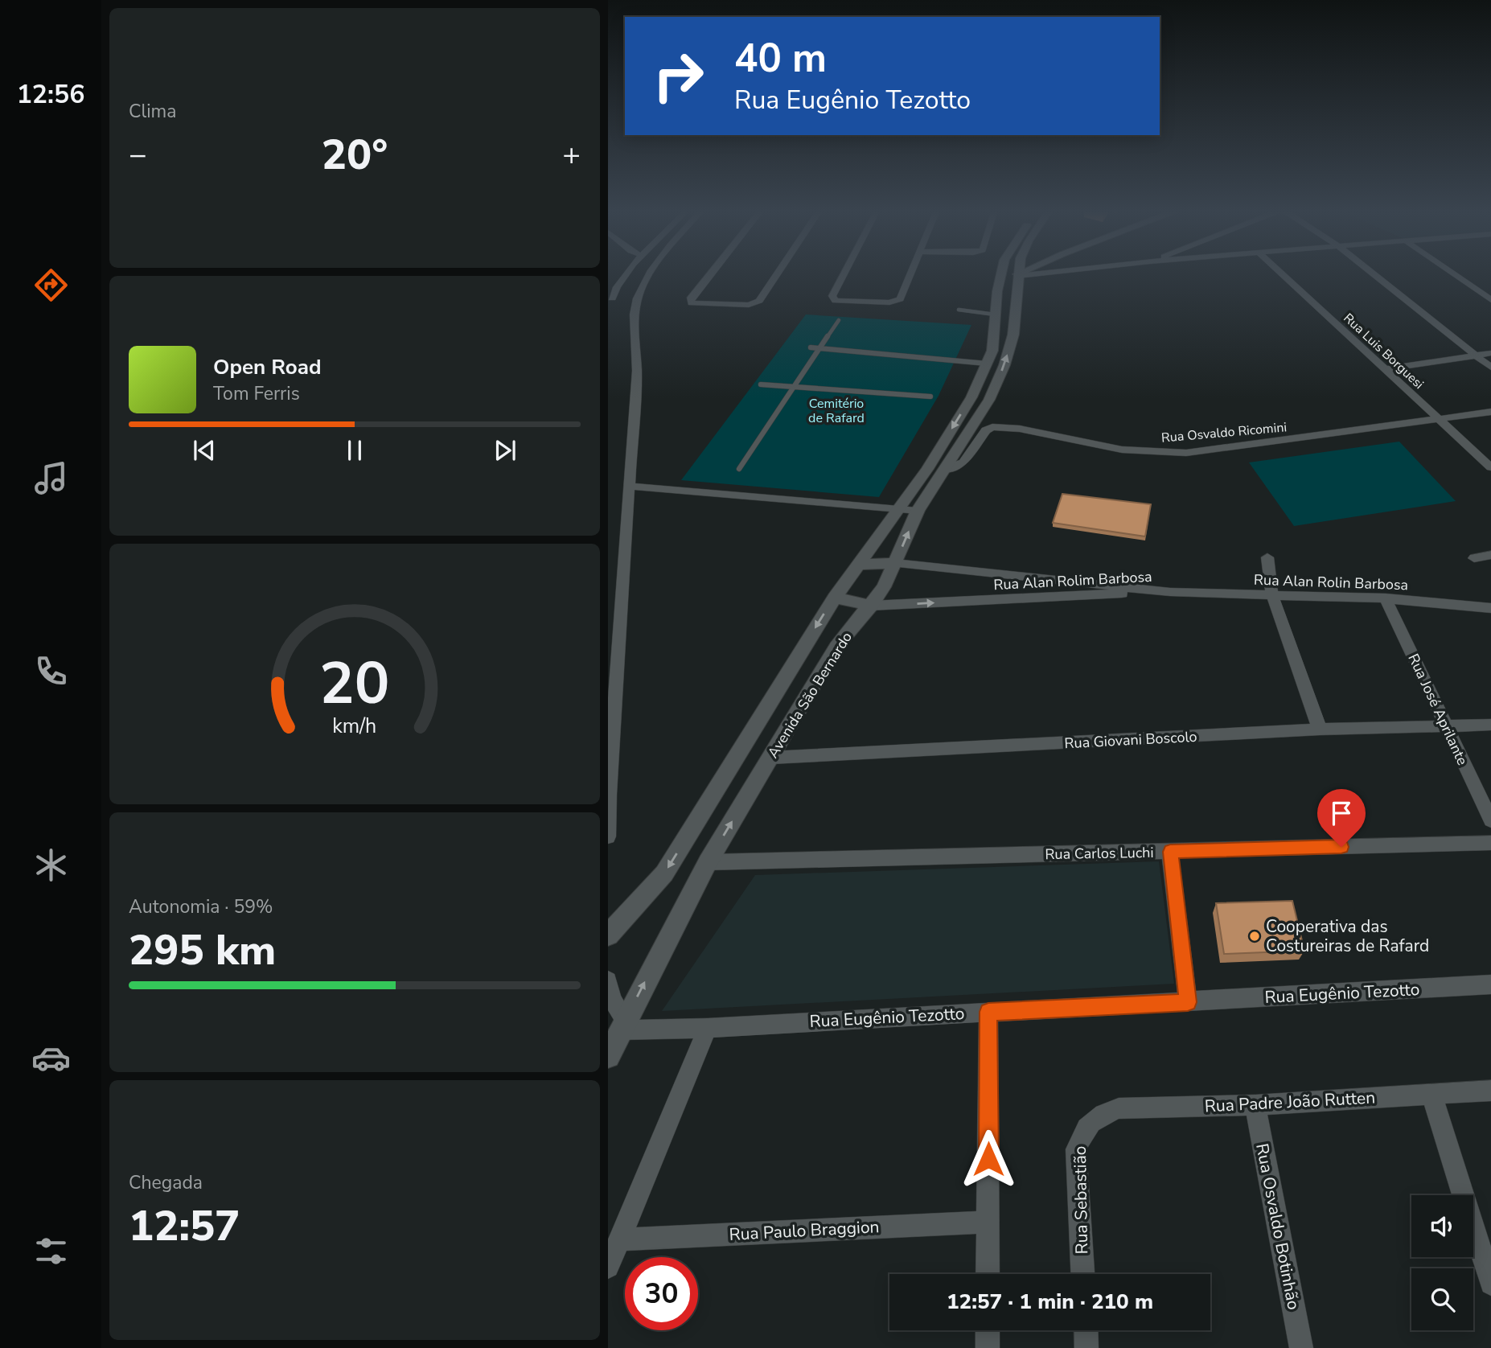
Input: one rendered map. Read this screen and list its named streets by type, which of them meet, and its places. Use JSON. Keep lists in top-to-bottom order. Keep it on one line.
{"streets":{"main road":["Avenida São Bernardo"],"street":["Rua Luis Borguesi","Rua Osvaldo Ricomini","Rua Alan Rolim Barbosa","Rua Alan Rolin Barbosa","Rua José Aprilante","Rua Giovani Boscolo","Rua Carlos Luchi","Rua Eugênio Tezotto","Rua Padre João Rutten","Rua Sebastião","Rua Osvaldo Botinhão","Rua Paulo Braggion"]},"crossings":[["Rua Luis Borguesi","Rua Osvaldo Ricomini"],["Rua Osvaldo Ricomini","Avenida São Bernardo"],["Rua Alan Rolim Barbosa","Rua Alan Rolin Barbosa"],["Rua Alan Rolim Barbosa","Avenida São Bernardo"],["Rua Alan Rolin Barbosa","Rua José Aprilante"],["Avenida São Bernardo","Rua Giovani Boscolo"],["Avenida São Bernardo","Rua Carlos Luchi"],["Avenida São Bernardo","Rua Eugênio Tezotto"],["Rua José Aprilante","Rua Giovani Boscolo"],["Rua Padre João Rutten","Rua Sebastião"],["Rua Padre João Rutten","Rua Osvaldo Botinhão"]],"parks":["Cemitério de Rafard"],"places":["Cooperativa das Costureiras de Rafard"],"page":{"tabs":"12:56","tile":["Clima",["Autonomia · 59%","295 km"],["Chegada","12:57"]],"turn":["40 m","Rua Eugênio Tezotto"],"heat":["−","20°","+"],"song":["Open Road","Tom Ferris"],"limit":"30","trip":"12:57 · 1 min · 210 m","gauge":["20","km/h"]}}
